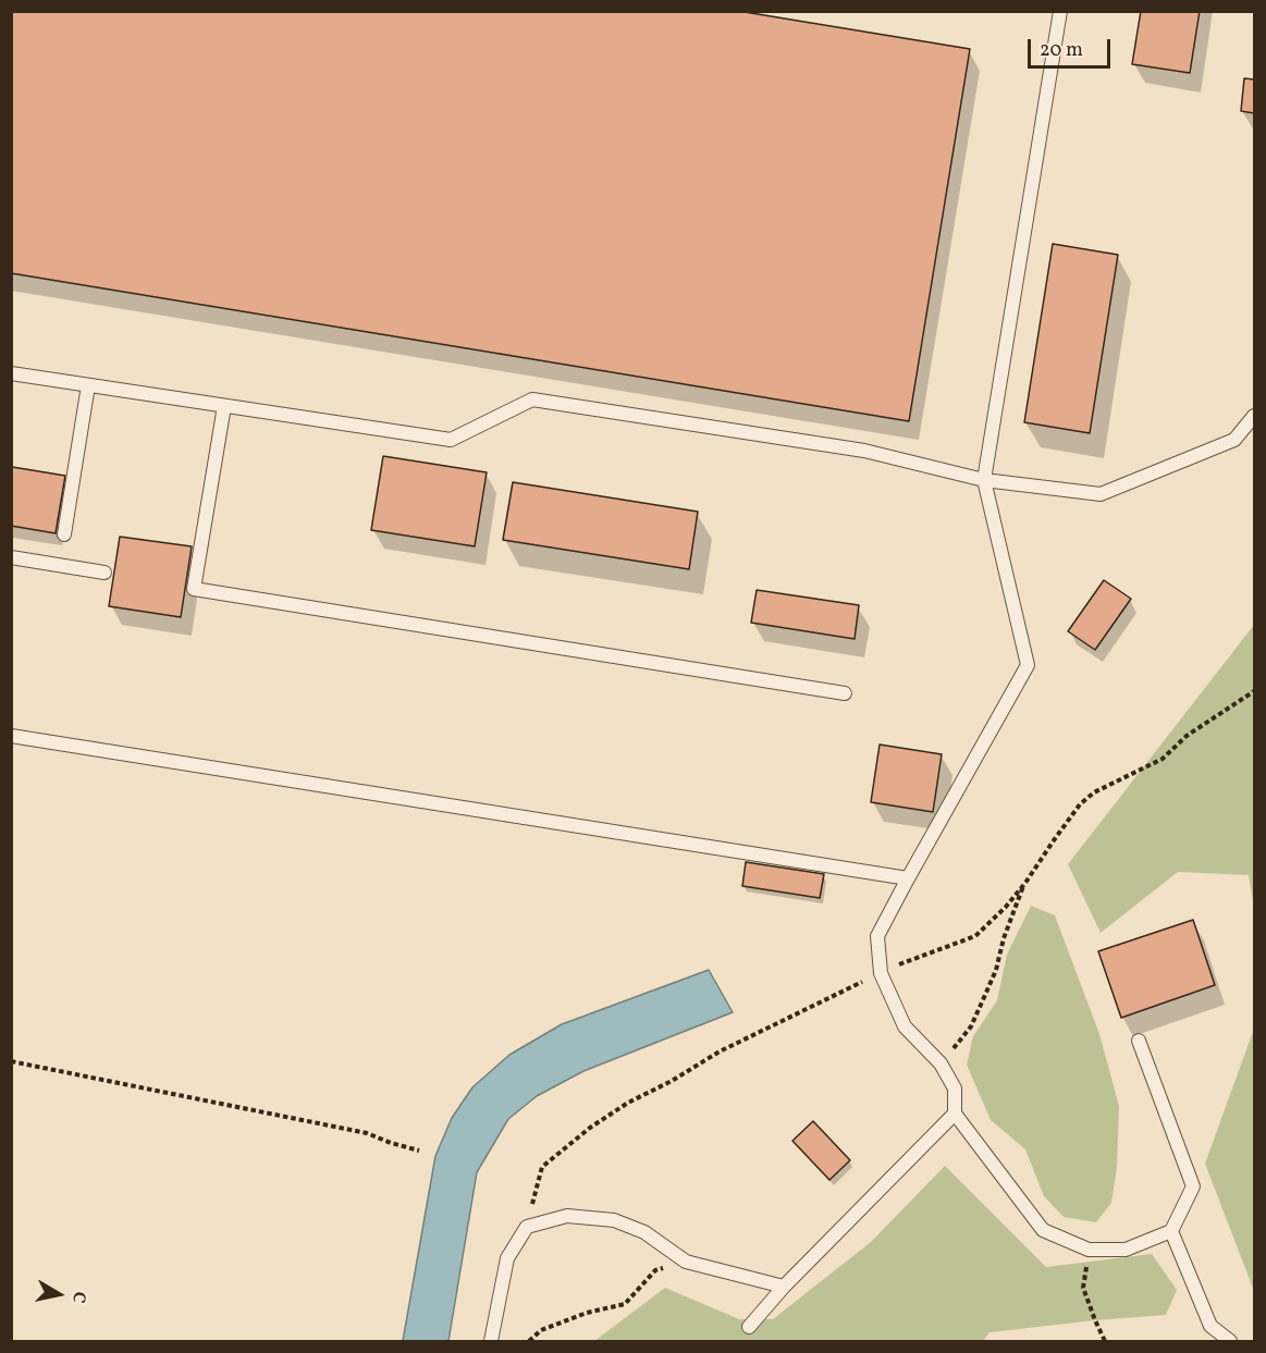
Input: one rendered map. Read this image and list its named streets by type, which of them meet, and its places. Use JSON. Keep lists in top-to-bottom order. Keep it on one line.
{"scale_bar":"20 m","north":"right"}
